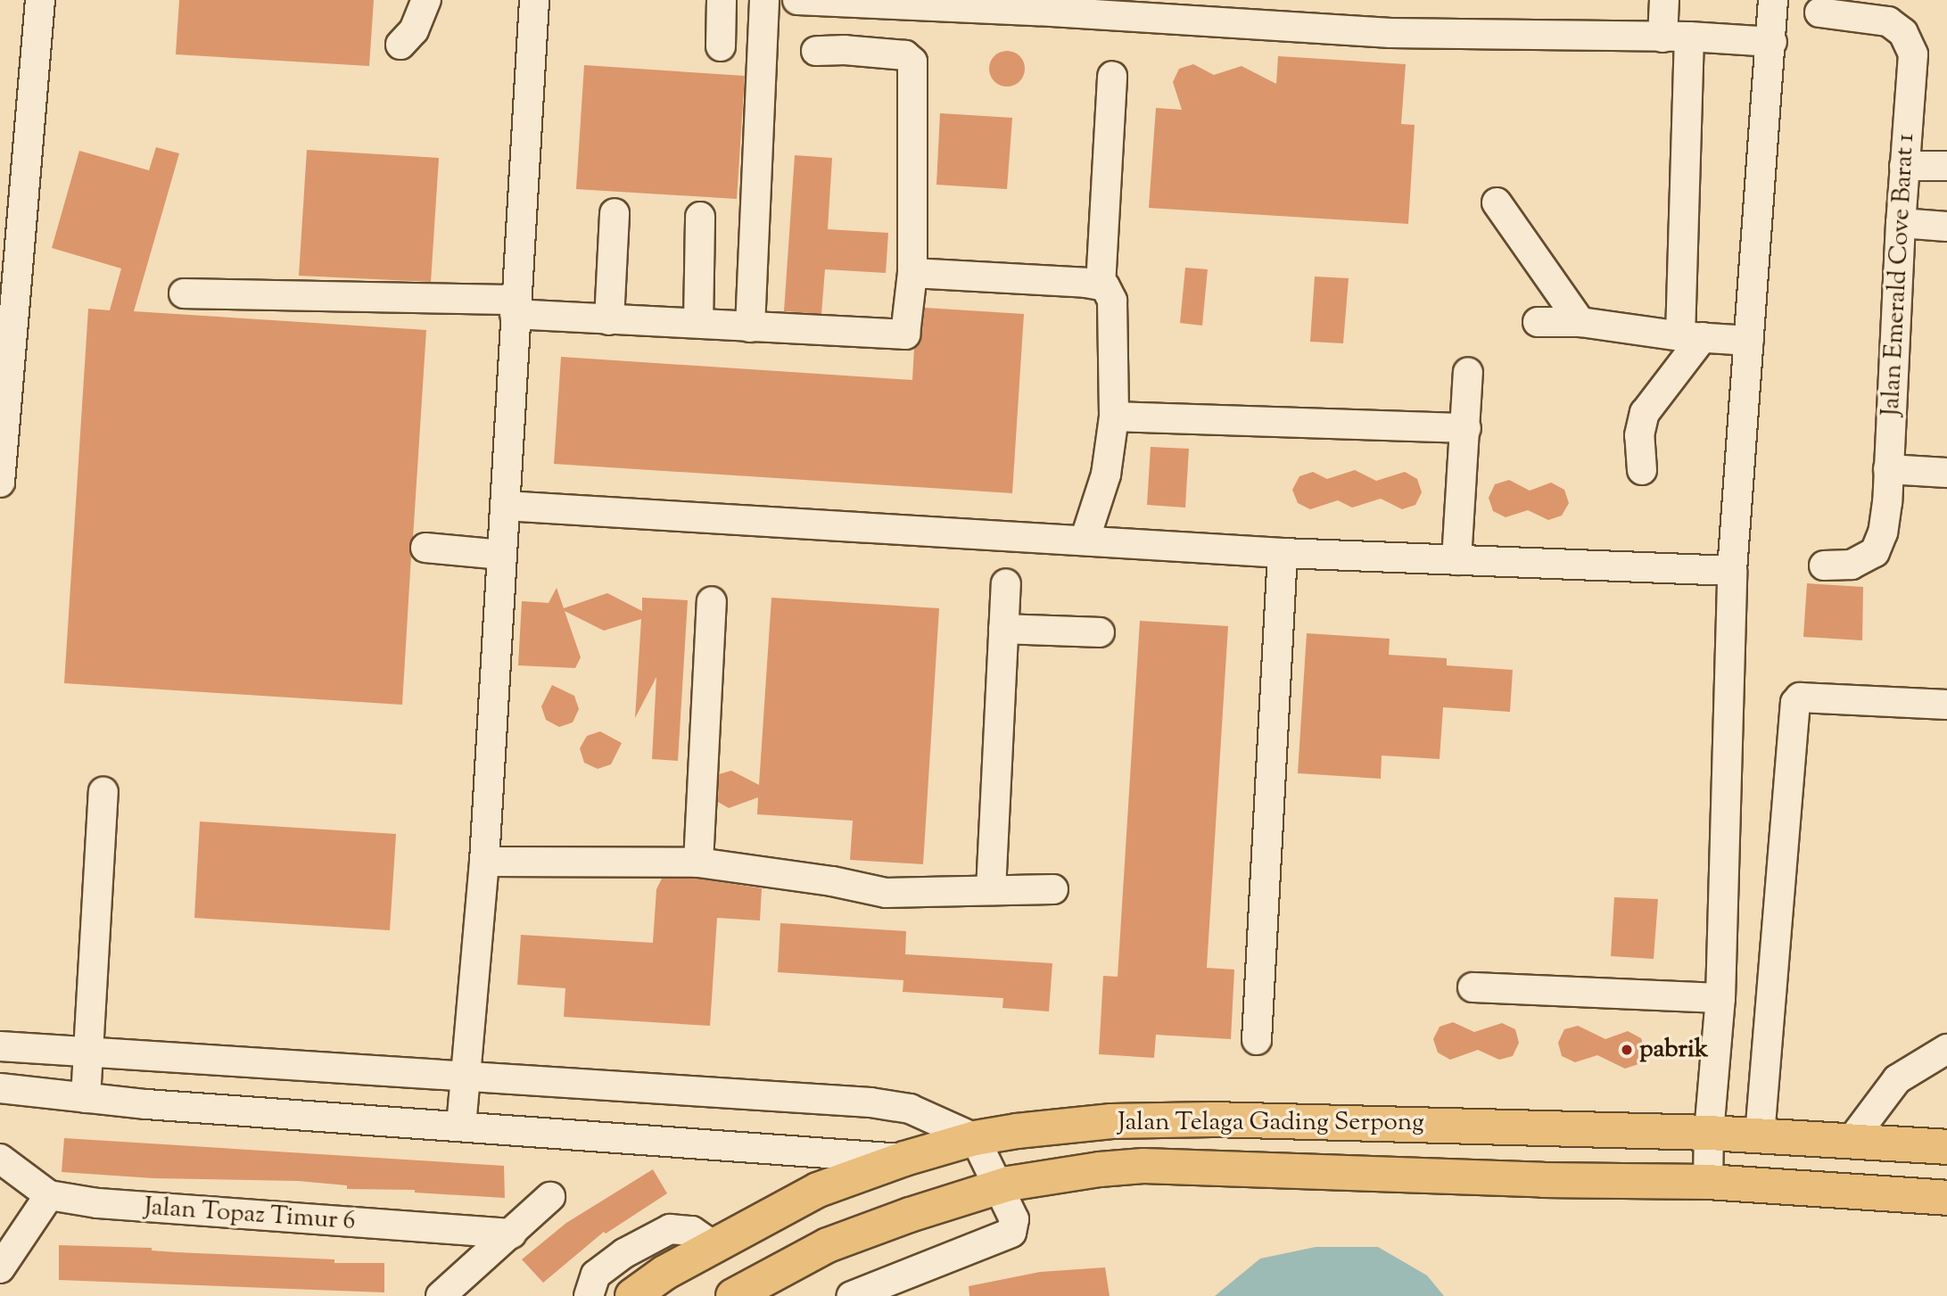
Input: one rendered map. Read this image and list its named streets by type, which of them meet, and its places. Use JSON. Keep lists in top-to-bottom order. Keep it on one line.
{"streets":{"main road":["Jalan Telaga Gading Serpong"],"street":["Jalan Emerald Cove Barat 1","Jalan Topaz Timur 6"]},"places":["pabrik"]}
